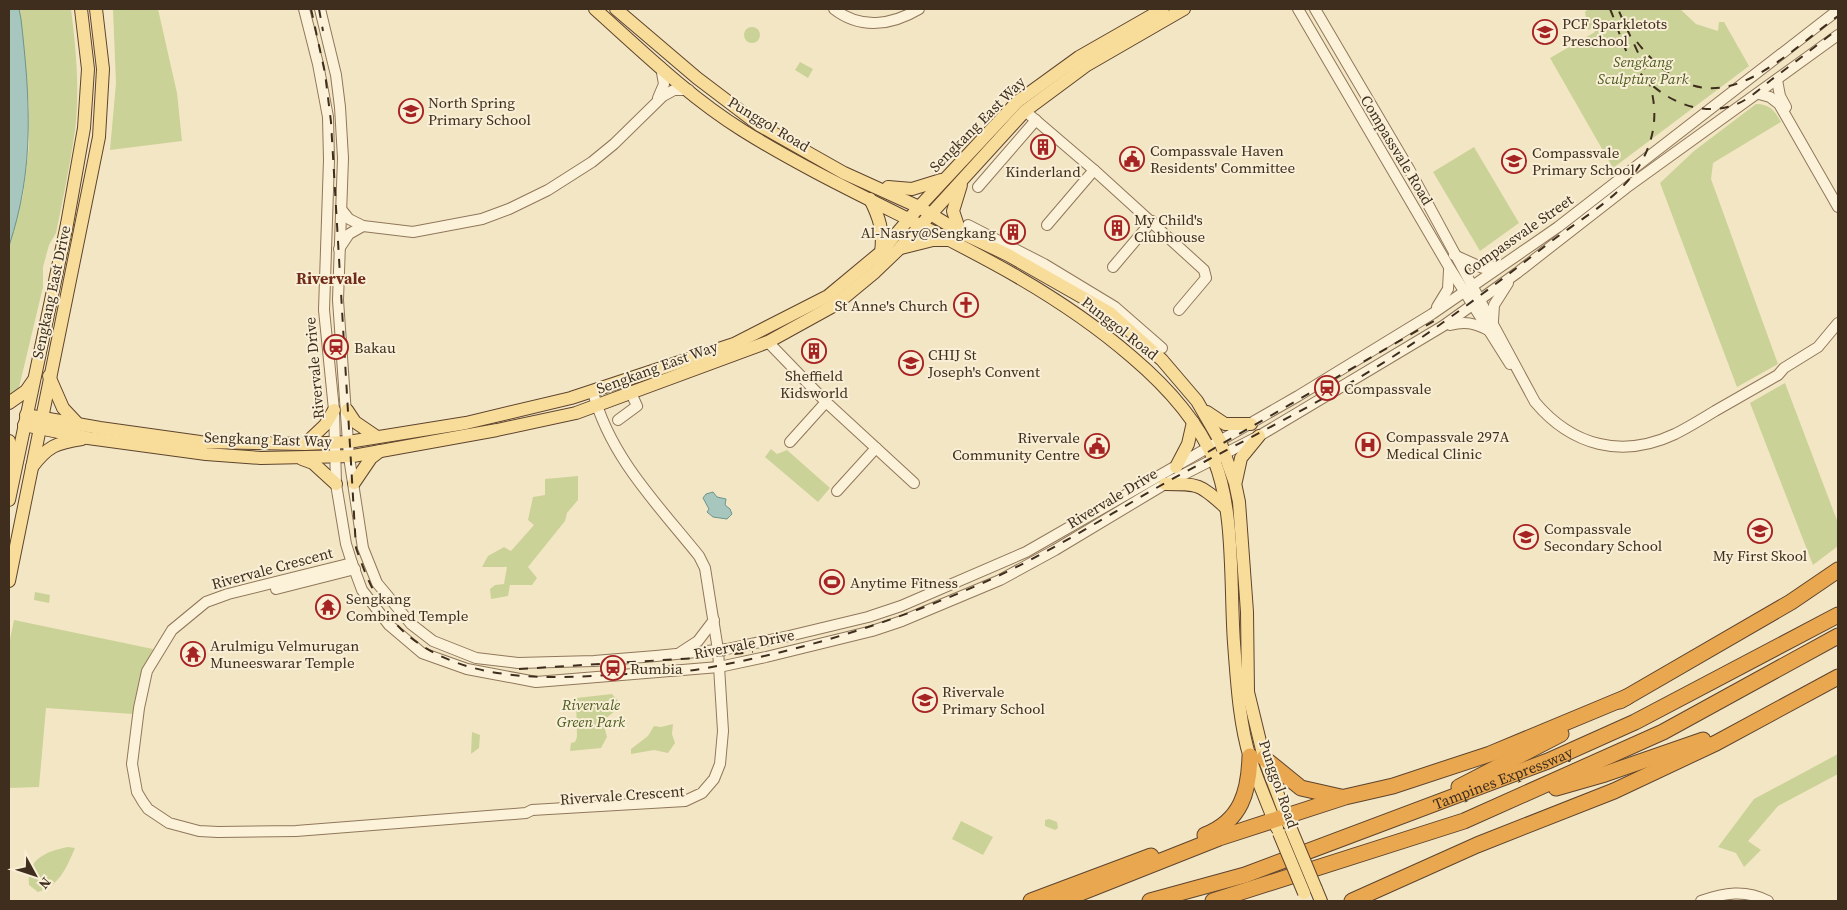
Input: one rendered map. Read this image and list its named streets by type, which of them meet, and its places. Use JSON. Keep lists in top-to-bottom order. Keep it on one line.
{"streets":{"highway":["Tampines Expressway"],"main road":["Punggol Road","Sengkang East Way","Sengkang East Drive"],"street":["Compassvale Road","Compassvale Street","Rivervale Drive","Rivervale Crescent"]},"crossings":[["Punggol Road","Sengkang East Way"],["Punggol Road","Compassvale Street"],["Punggol Road","Rivervale Drive"],["Sengkang East Way","Sengkang East Drive"],["Sengkang East Way","Rivervale Drive"],["Sengkang East Way","Rivervale Crescent"],["Compassvale Road","Compassvale Street"],["Compassvale Street","Rivervale Drive"],["Rivervale Drive","Rivervale Crescent"]],"districts":["Rivervale"],"parks":["Sengkang Sculpture Park","Rivervale Green Park"],"places":{"school or university":["PCF Sparkletots Preschool","North Spring Primary School","Compassvale Primary School","CHIJ St Joseph's Convent","My First Skool","Compassvale Secondary School","Rivervale Primary School"],"building":["Kinderland","My Child's Clubhouse","Al-Nasry@Sengkang","Sheffield Kidsworld"],"public building":["Compassvale Haven Residents' Committee","Rivervale Community Centre"],"church":["St Anne's Church"],"station":["Bakau","Compassvale","Rumbia"],"hospital":["Compassvale 297A Medical Clinic"],"sports":["Anytime Fitness"],"temple":["Sengkang Combined Temple","Arulmigu Velmurugan Muneeswarar Temple"]},"north":"bottom right"}
